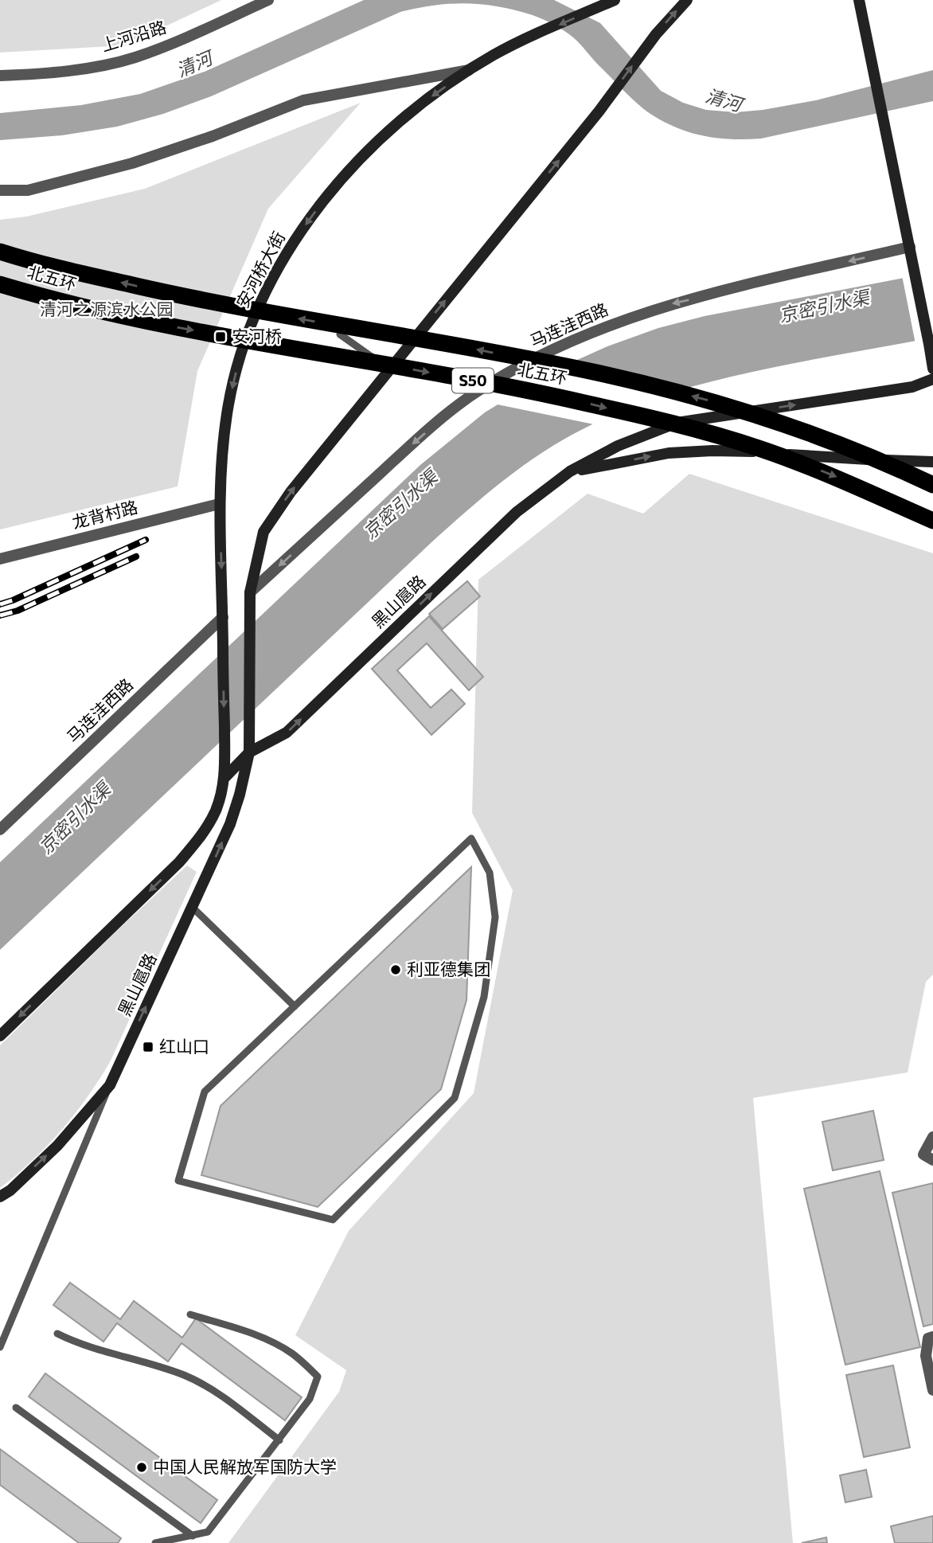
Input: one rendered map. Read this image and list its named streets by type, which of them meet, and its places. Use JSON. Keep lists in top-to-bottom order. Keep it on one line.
{"streets":{"highway":["北五环","S50"],"main road":["安河桥大街","黑山扈路"],"street":["上河沿路","马连洼西路","龙背村路"]},"crossings":[["安河桥大街","马连洼西路"],["安河桥大街","龙背村路"],["马连洼西路","黑山扈路"]],"one_way":["安河桥大街","马连洼西路","黑山扈路"],"water":["清河","京密引水渠"],"parks":["清河之源滨水公园"],"places":{"transit":["安河桥","红山口"],"other":["利亚德集团","中国人民解放军国防大学"]}}
